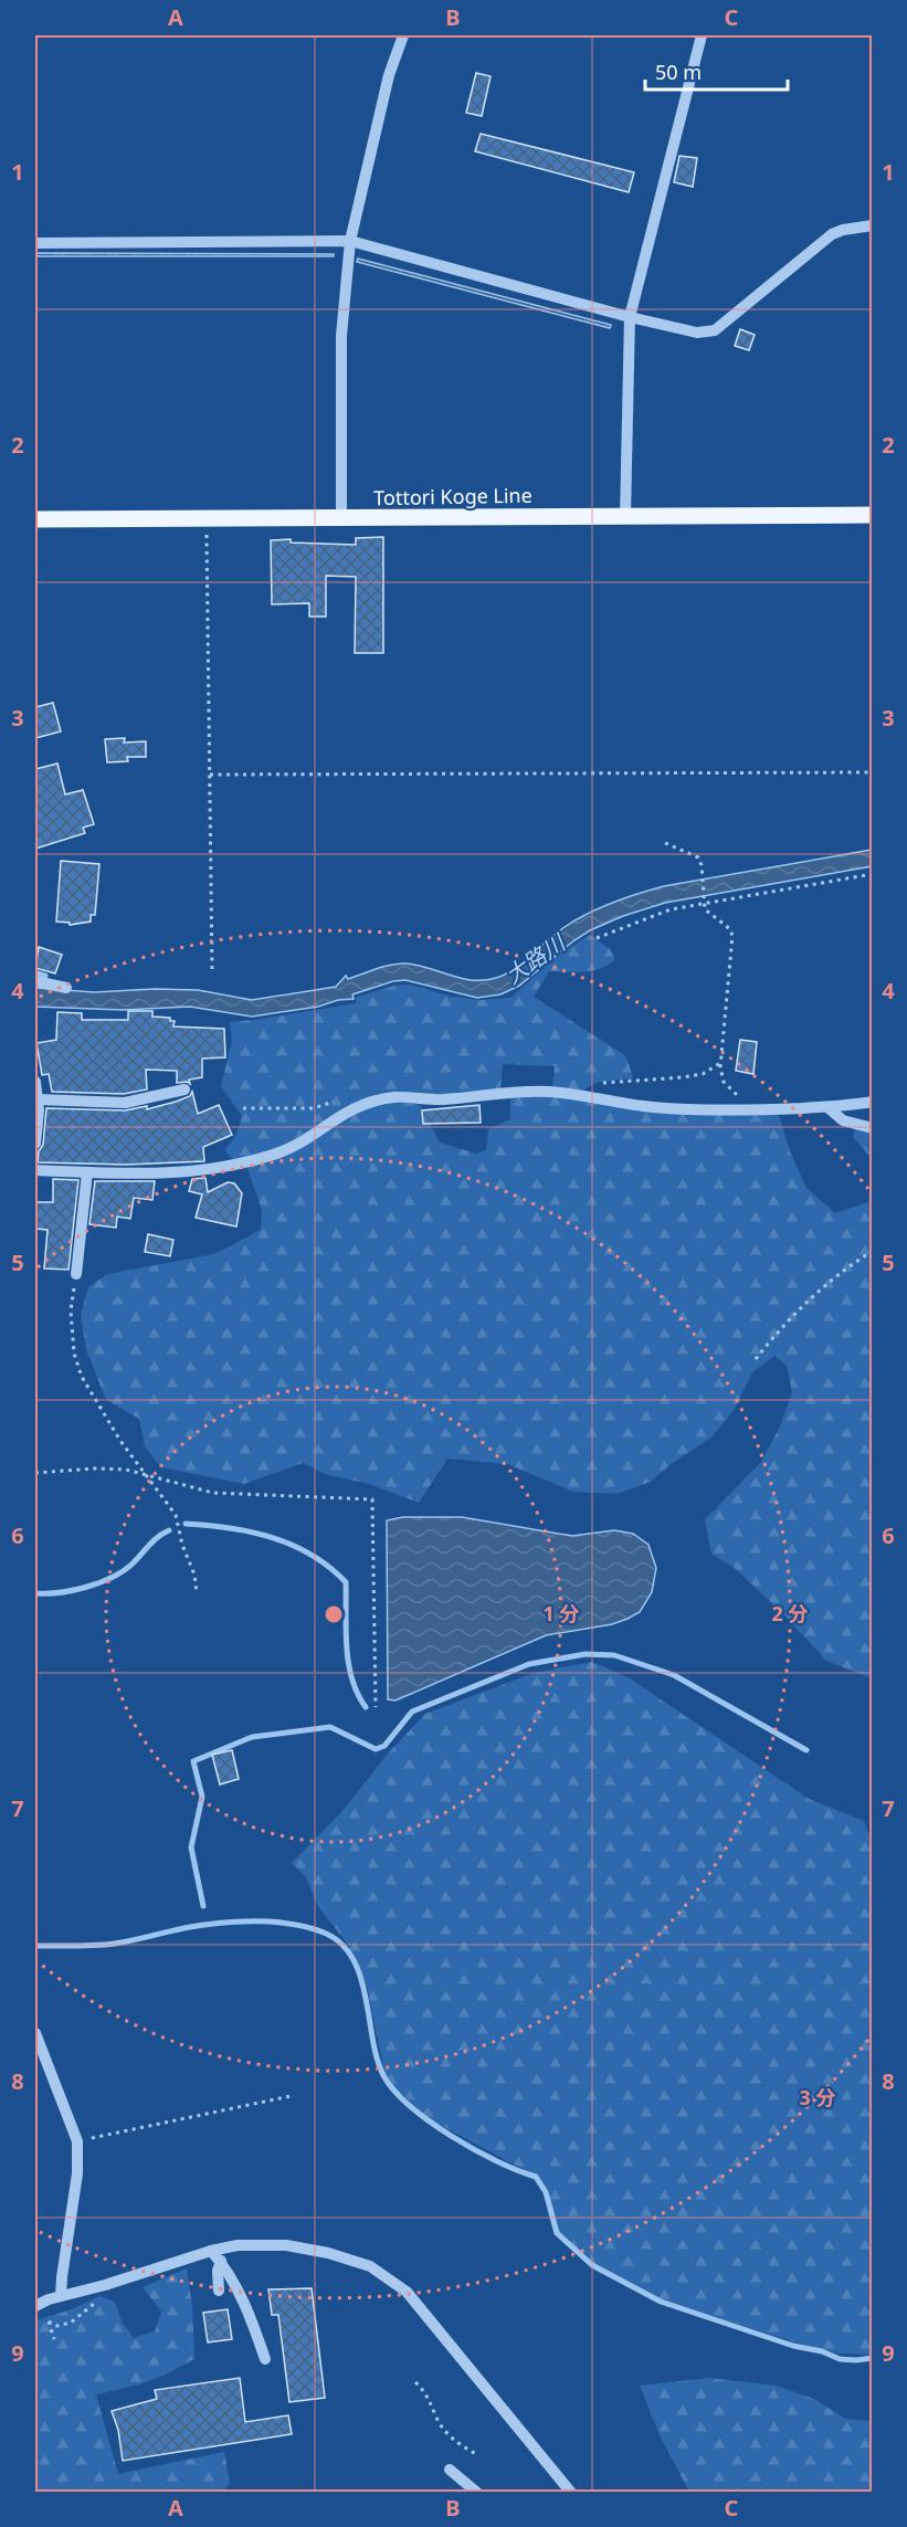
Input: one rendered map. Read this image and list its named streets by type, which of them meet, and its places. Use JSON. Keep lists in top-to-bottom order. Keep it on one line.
{"streets":{"main road":["Tottori Koge Line"]},"water":["大路川"],"scale_bar":"50 m","grid":{"columns":["A","B","C"],"rows":["1","2","3","4","5","6","7","8","9"]},"rings":["1 分","2 分","3 分"]}
